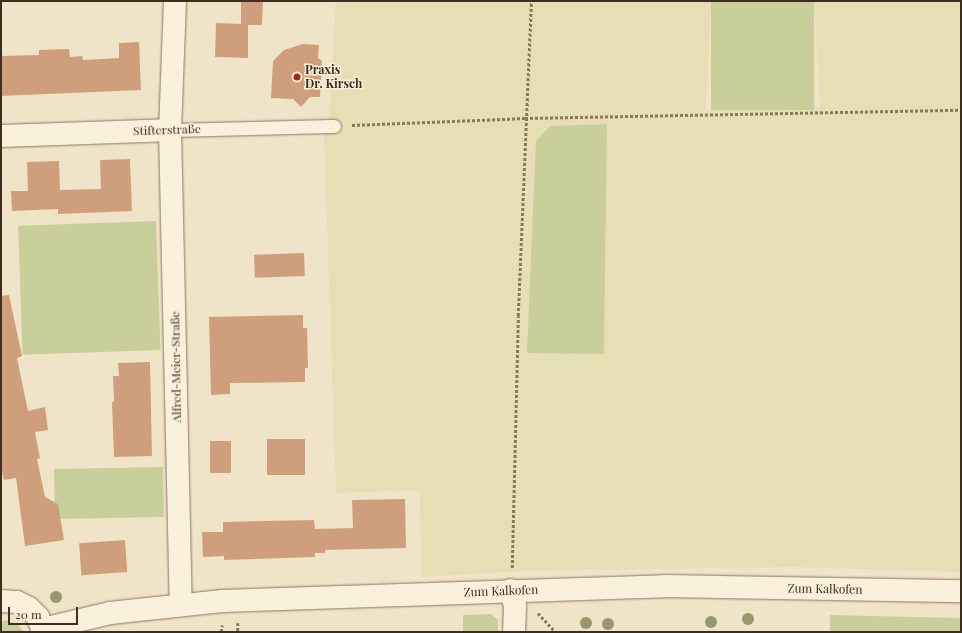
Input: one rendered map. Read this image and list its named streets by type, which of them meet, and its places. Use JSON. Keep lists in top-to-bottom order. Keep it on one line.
{"streets":{"street":["Stifterstraße","Alfred-Meier-Straße","Zum Kalkofen"]},"crossings":[["Stifterstraße","Alfred-Meier-Straße"],["Alfred-Meier-Straße","Zum Kalkofen"]],"places":["Praxis Dr. Kirsch"],"scale_bar":"20 m"}
